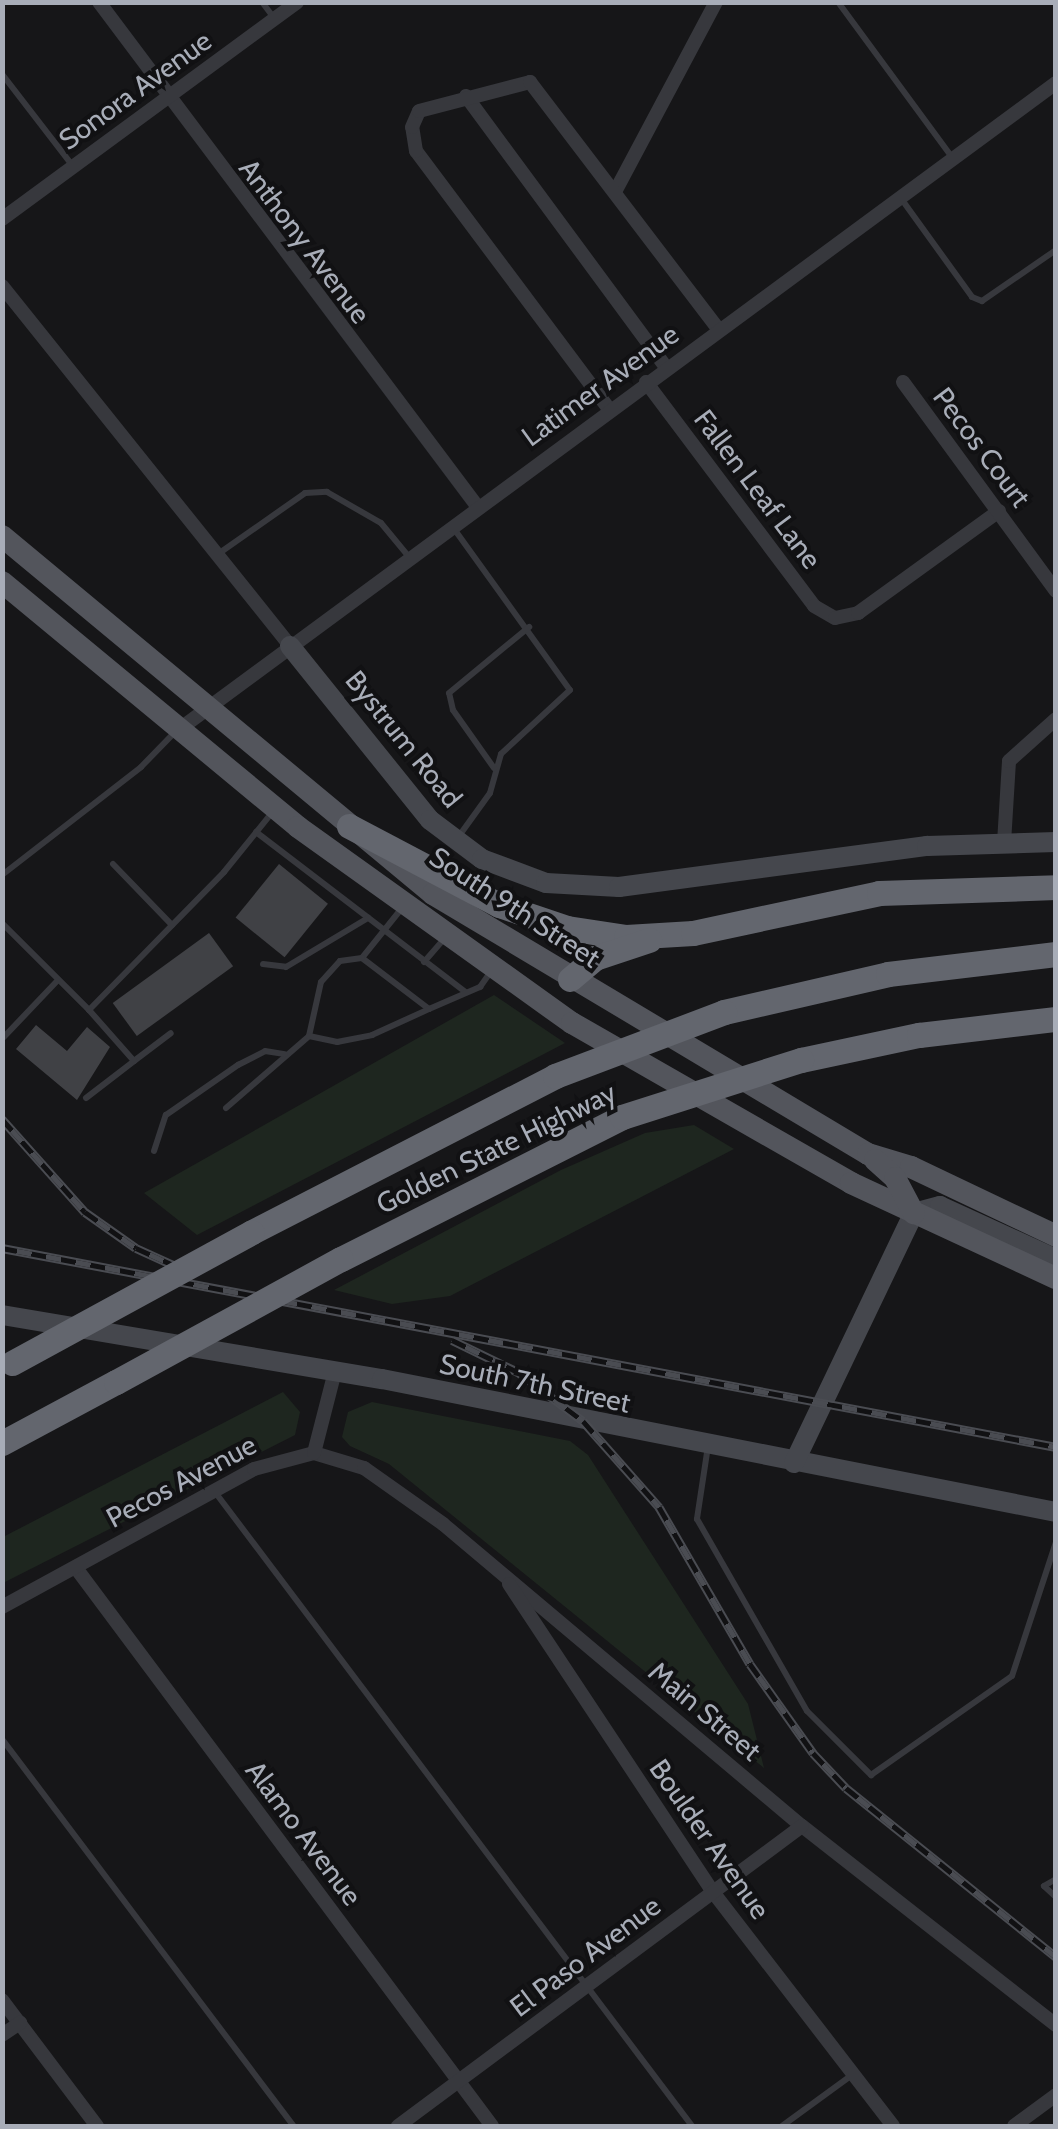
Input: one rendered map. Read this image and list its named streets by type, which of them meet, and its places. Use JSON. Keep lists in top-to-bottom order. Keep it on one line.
{"streets":{"highway":["Golden State Highway"],"main road":["South 9th Street"],"street":["Sonora Avenue","Anthony Avenue","Latimer Avenue","Pecos Court","Fallen Leaf Lane","Bystrum Road","South 7th Street","Pecos Avenue","Main Street","Alamo Avenue","Boulder Avenue","El Paso Avenue"]},"crossings":[["Sonora Avenue","Anthony Avenue"],["Anthony Avenue","Latimer Avenue"],["Latimer Avenue","Fallen Leaf Lane"],["Latimer Avenue","Bystrum Road"],["Latimer Avenue","South 9th Street"],["Pecos Court","Fallen Leaf Lane"],["Pecos Avenue","Main Street"],["Pecos Avenue","Alamo Avenue"],["Main Street","Boulder Avenue"],["Main Street","El Paso Avenue"],["Alamo Avenue","El Paso Avenue"],["Boulder Avenue","El Paso Avenue"]]}
